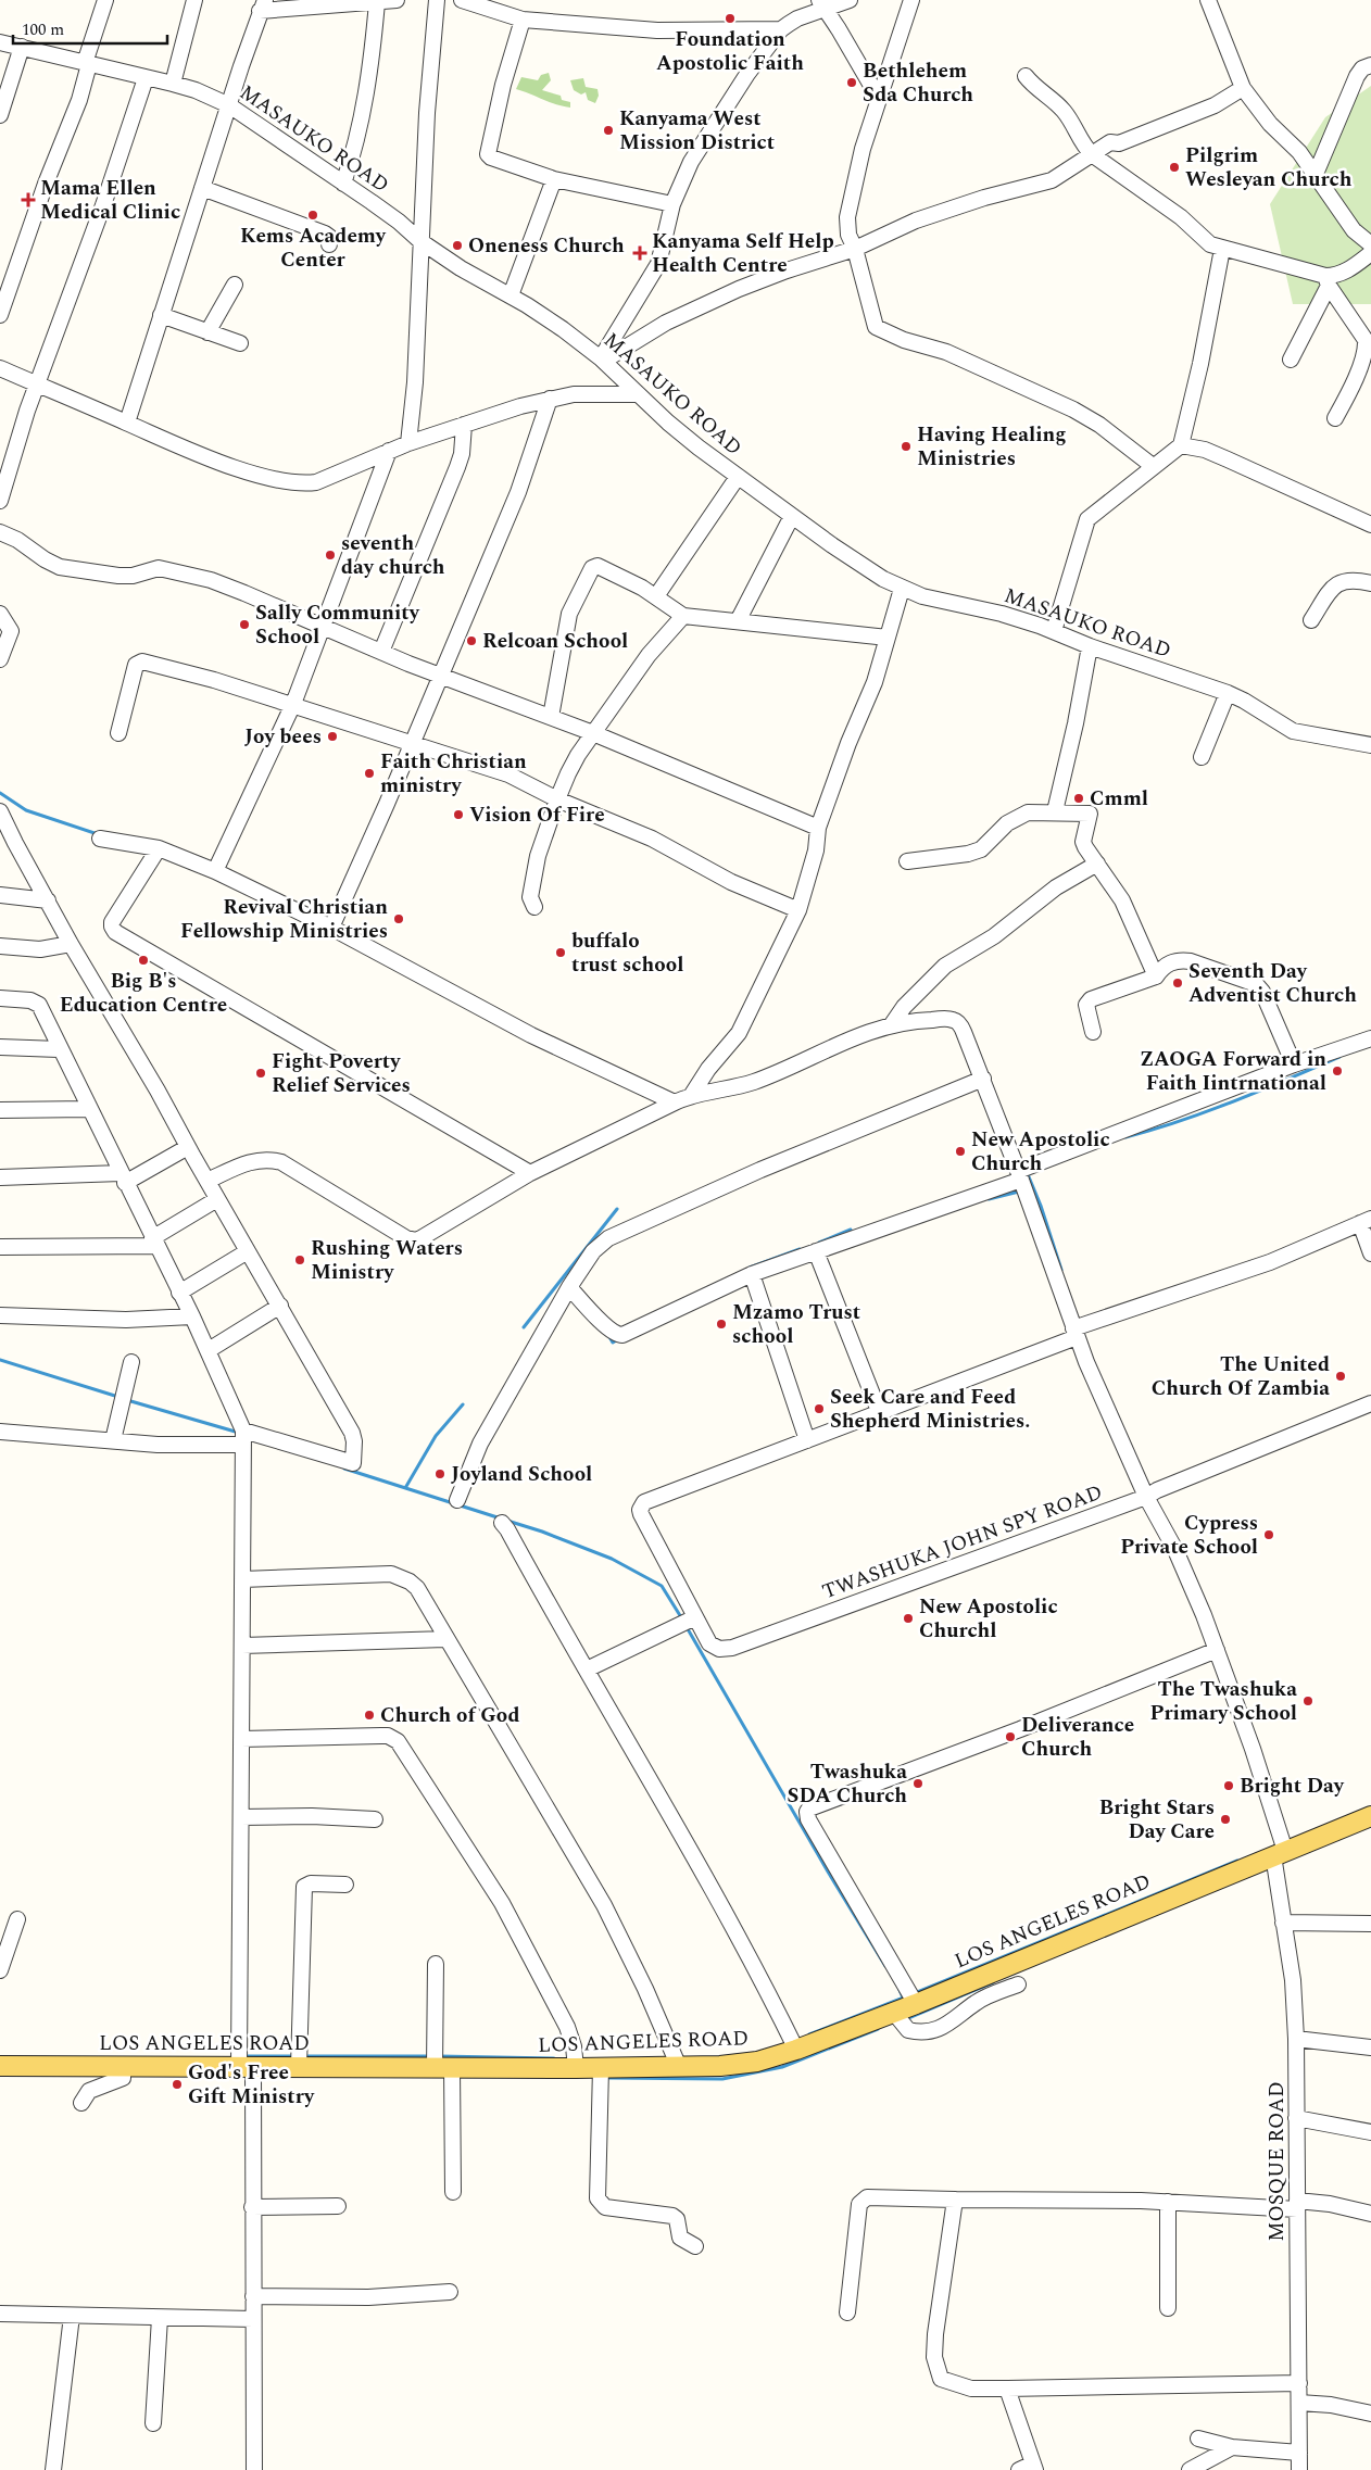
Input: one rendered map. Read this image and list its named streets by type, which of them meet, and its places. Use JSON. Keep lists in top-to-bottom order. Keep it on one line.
{"streets":{"main road":["LOS ANGELES ROAD"],"street":["MASAUKO ROAD","TWASHUKA JOHN SPY ROAD","MOSQUE ROAD"]},"crossings":[["TWASHUKA JOHN SPY ROAD","MOSQUE ROAD"],["LOS ANGELES ROAD","MOSQUE ROAD"]],"places":{"other":["Foundation Apostolic Faith","Bethlehem Sda Church","Kanyama West Mission District","Pilgrim Wesleyan Church","Kems Academy Center","Oneness Church","Having Healing Ministries","seventh day church","Sally Community School","Relcoan School","Joy bees","Faith Christian ministry","Cmml","Vision Of Fire","Revival Christian Fellowship Ministries","buffalo trust school","Big B's Education Centre","Seventh Day Adventist Church","ZAOGA Forward in Faith Iintrnational","Fight Poverty Relief Services","New Apostolic Church","Rushing Waters Ministry","Mzamo Trust school","The United Church Of Zambia","Seek Care and Feed Shepherd Ministries.","Joyland School","Cypress Private School","New Apostolic Churchl","The Twashuka Primary School","Church of God","Deliverance Church","Twashuka SDA Church","Bright Day","Bright Stars Day Care","God's Free Gift Ministry"],"health":["Mama Ellen Medical Clinic","Kanyama Self Help Health Centre"]},"scale_bar":"100 m"}
